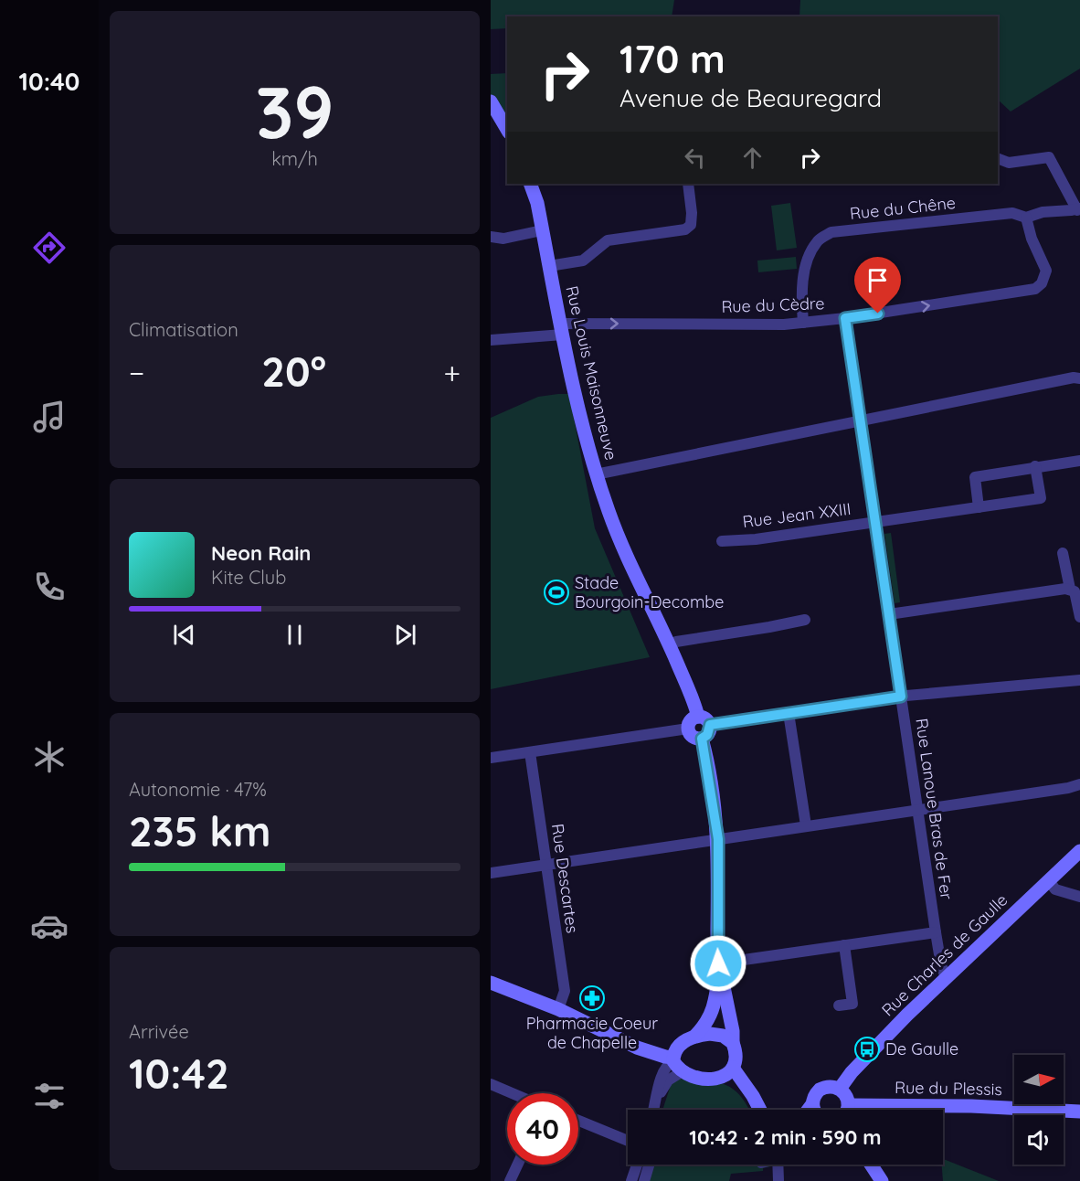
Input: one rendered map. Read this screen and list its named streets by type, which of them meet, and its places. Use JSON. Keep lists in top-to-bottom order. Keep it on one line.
{"streets":{"street":["Rue du Chêne","Rue du Cèdre","Rue Louis Maisonneuve","Rue Jean XXIII","Rue Lanoue Bras de Fer","Rue Descartes","Rue Charles de Gaulle","Rue du Plessis"]},"crossings":[["Rue du Chêne","Rue du Cèdre"],["Rue du Cèdre","Rue Louis Maisonneuve"],["Rue du Cèdre","Rue Lanoue Bras de Fer"],["Rue Jean XXIII","Rue Lanoue Bras de Fer"],["Rue Lanoue Bras de Fer","Rue Charles de Gaulle"]],"one_way":["Rue du Cèdre"],"places":{"sports":["Stade Bourgoin-Decombe"],"pharmacy":["Pharmacie Coeur de Chapelle"],"bus stop":["De Gaulle"]},"north":"right","page":{"tabs":"10:40","tile":[["39","km/h"],"Climatisation",["Autonomie · 47%","235 km"],["Arrivée","10:42"]],"turn":["170 m","Avenue de Beauregard"],"heat":["−","20°","+"],"song":["Neon Rain","Kite Club"],"limit":"40","trip":"10:42 · 2 min · 590 m"}}
